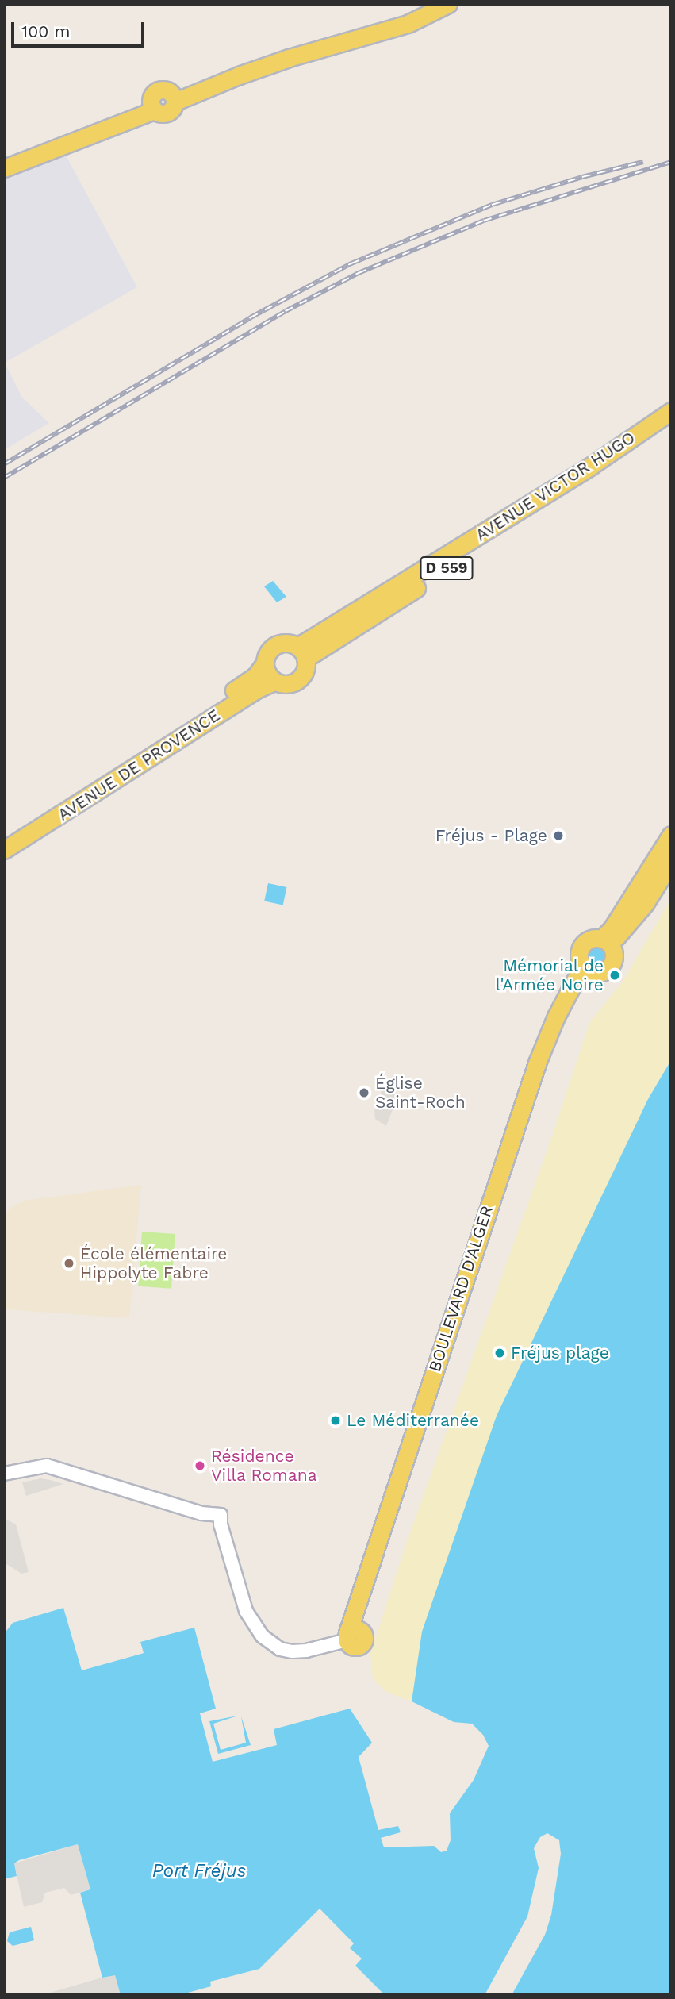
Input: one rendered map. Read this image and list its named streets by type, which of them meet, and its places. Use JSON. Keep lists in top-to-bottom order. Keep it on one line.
{"streets":{"main road":["AVENUE VICTOR HUGO","D 559","AVENUE DE PROVENCE","BOULEVARD D'ALGER"]},"crossings":[["AVENUE VICTOR HUGO","AVENUE DE PROVENCE"]],"water":["Port Fréjus"],"places":["Fréjus - Plage","Mémorial de l'Armée Noire","Église Saint-Roch","École élémentaire Hippolyte Fabre","Fréjus plage","Le Méditerranée","Résidence Villa Romana"],"scale_bar":"100 m"}
